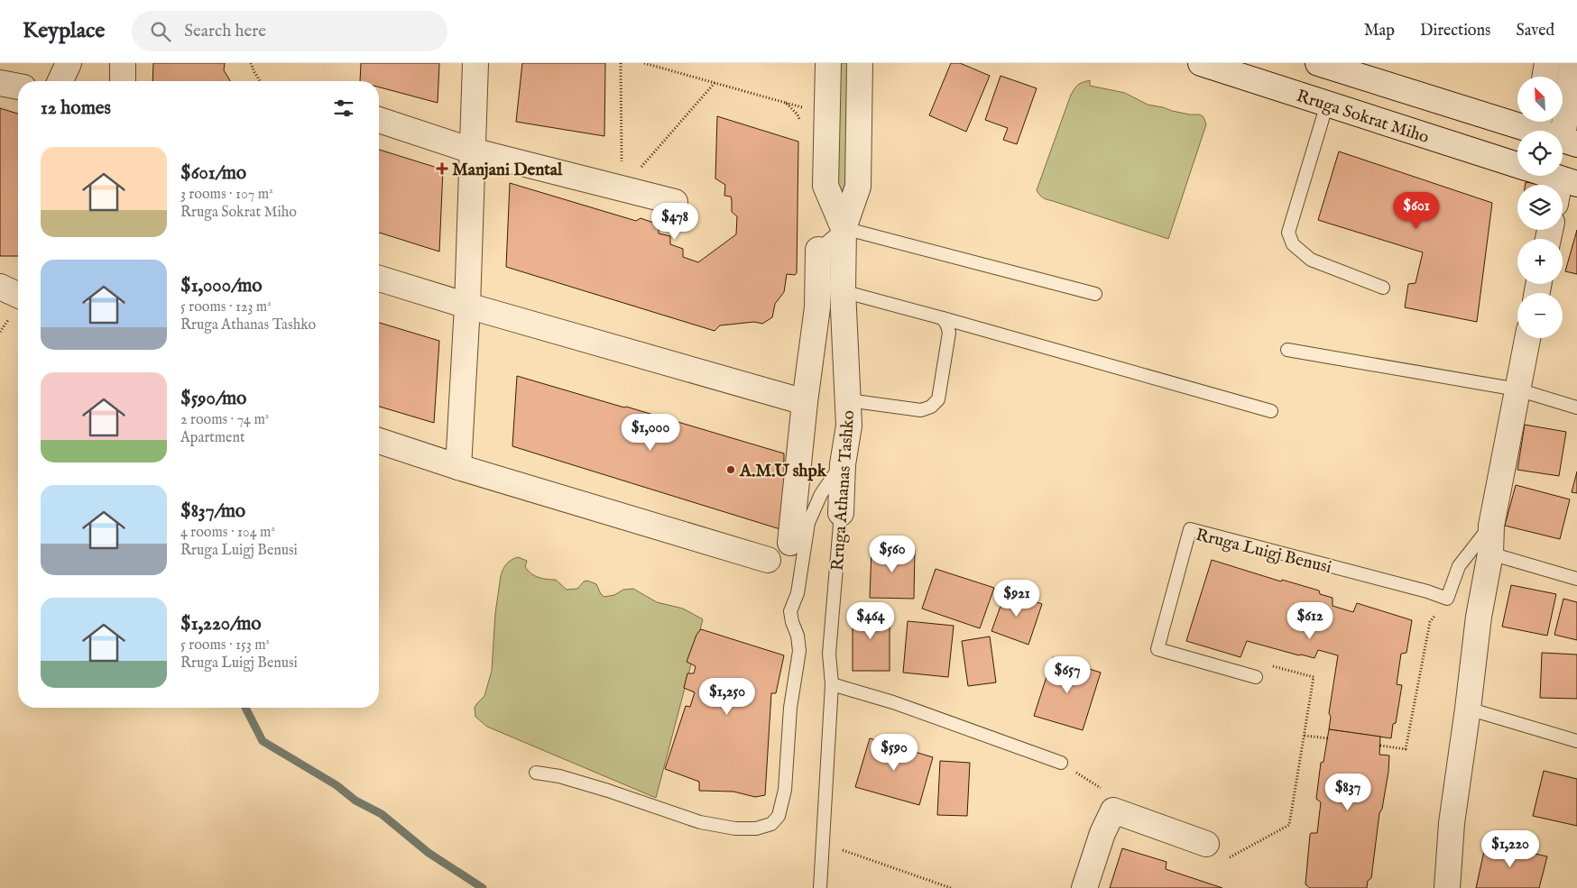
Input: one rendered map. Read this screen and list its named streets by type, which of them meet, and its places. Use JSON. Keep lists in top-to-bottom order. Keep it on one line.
{"streets":{"street":["Rruga Sokrat Miho","Rruga Athanas Tashko"],"lane":["Rruga Luigj Benusi"]},"places":{"health":["Manjani Dental"],"other":["A.M.U shpk"]},"north":"top left","page":{"header":"Keyplace","search":"Search here","nav":["Map","Directions","Saved"],"map_buttons":["+","−"],"heading":"12 homes","list":[{"name":"$601/mo","note":"3 rooms · 107 m² · Rruga Sokrat Miho"},{"name":"$1,000/mo","note":"5 rooms · 123 m² · Rruga Athanas Tashko"},{"name":"$590/mo","note":"2 rooms · 74 m² · Apartment"},{"name":"$837/mo","note":"4 rooms · 104 m² · Rruga Luigj Benusi"},{"name":"$1,220/mo","note":"5 rooms · 153 m² · Rruga Luigj Benusi"}],"price":["$601","$478","$1,000","$560","$921","$464","$612","$657","$1,250","$590","$837","$1,220"]}}
